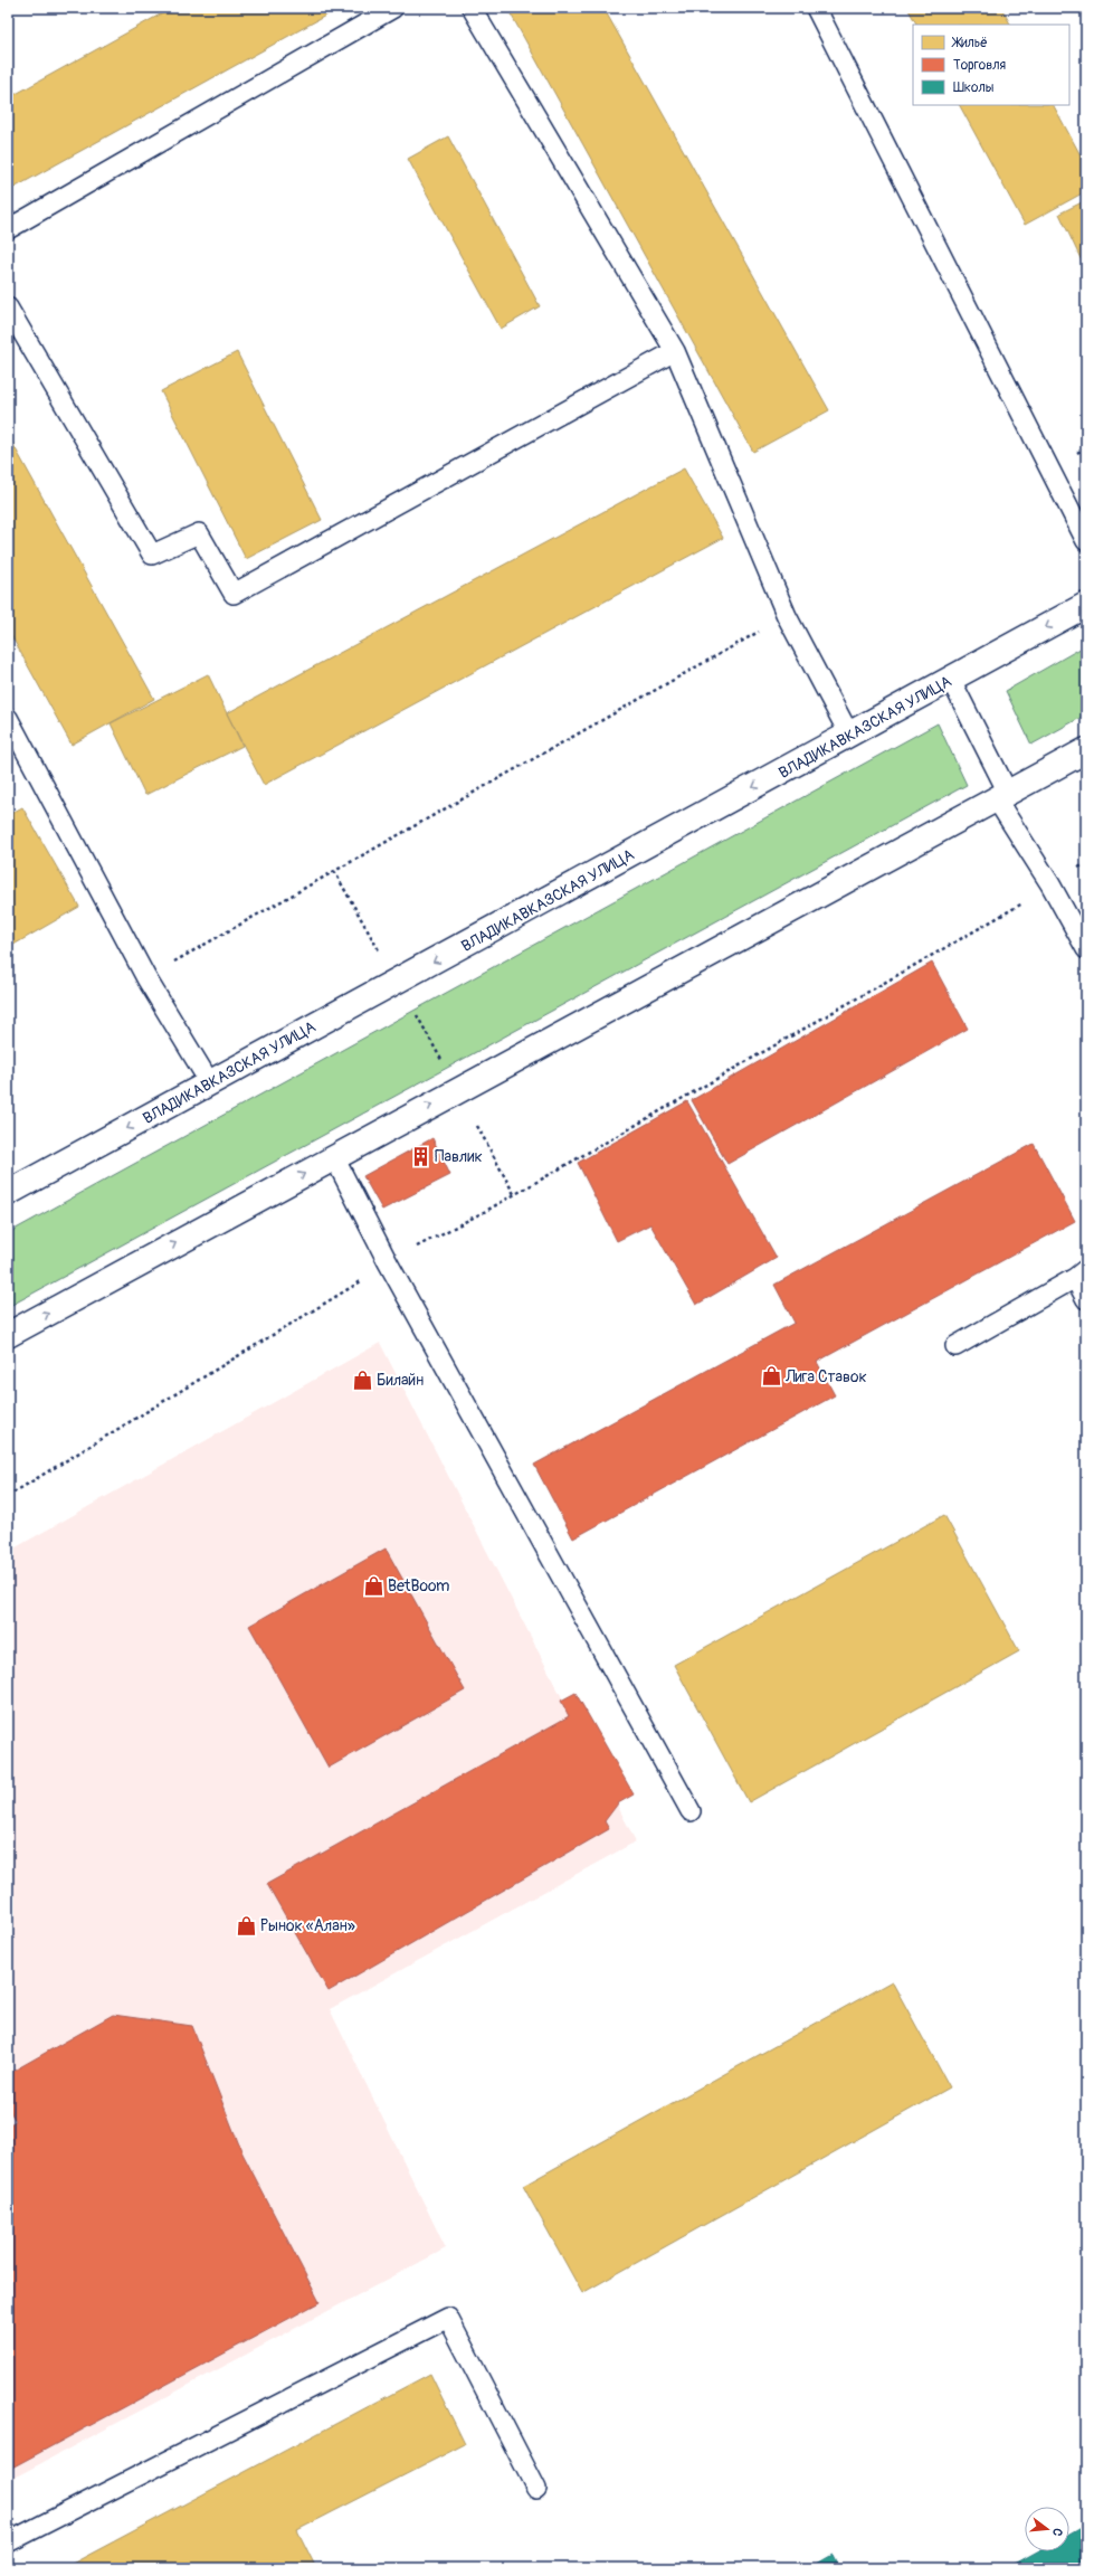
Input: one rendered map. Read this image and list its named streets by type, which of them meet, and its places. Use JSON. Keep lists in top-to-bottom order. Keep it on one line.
{"streets":{"main road":["ВЛАДИКАВКАЗСКАЯ УЛИЦА"]},"places":{"building":["Павлик"],"shop":["Лига Ставок","Билайн","BetBoom","Рынок «Алан»"]},"legend":["Жильё","Торговля","Школы"],"north":"right"}
